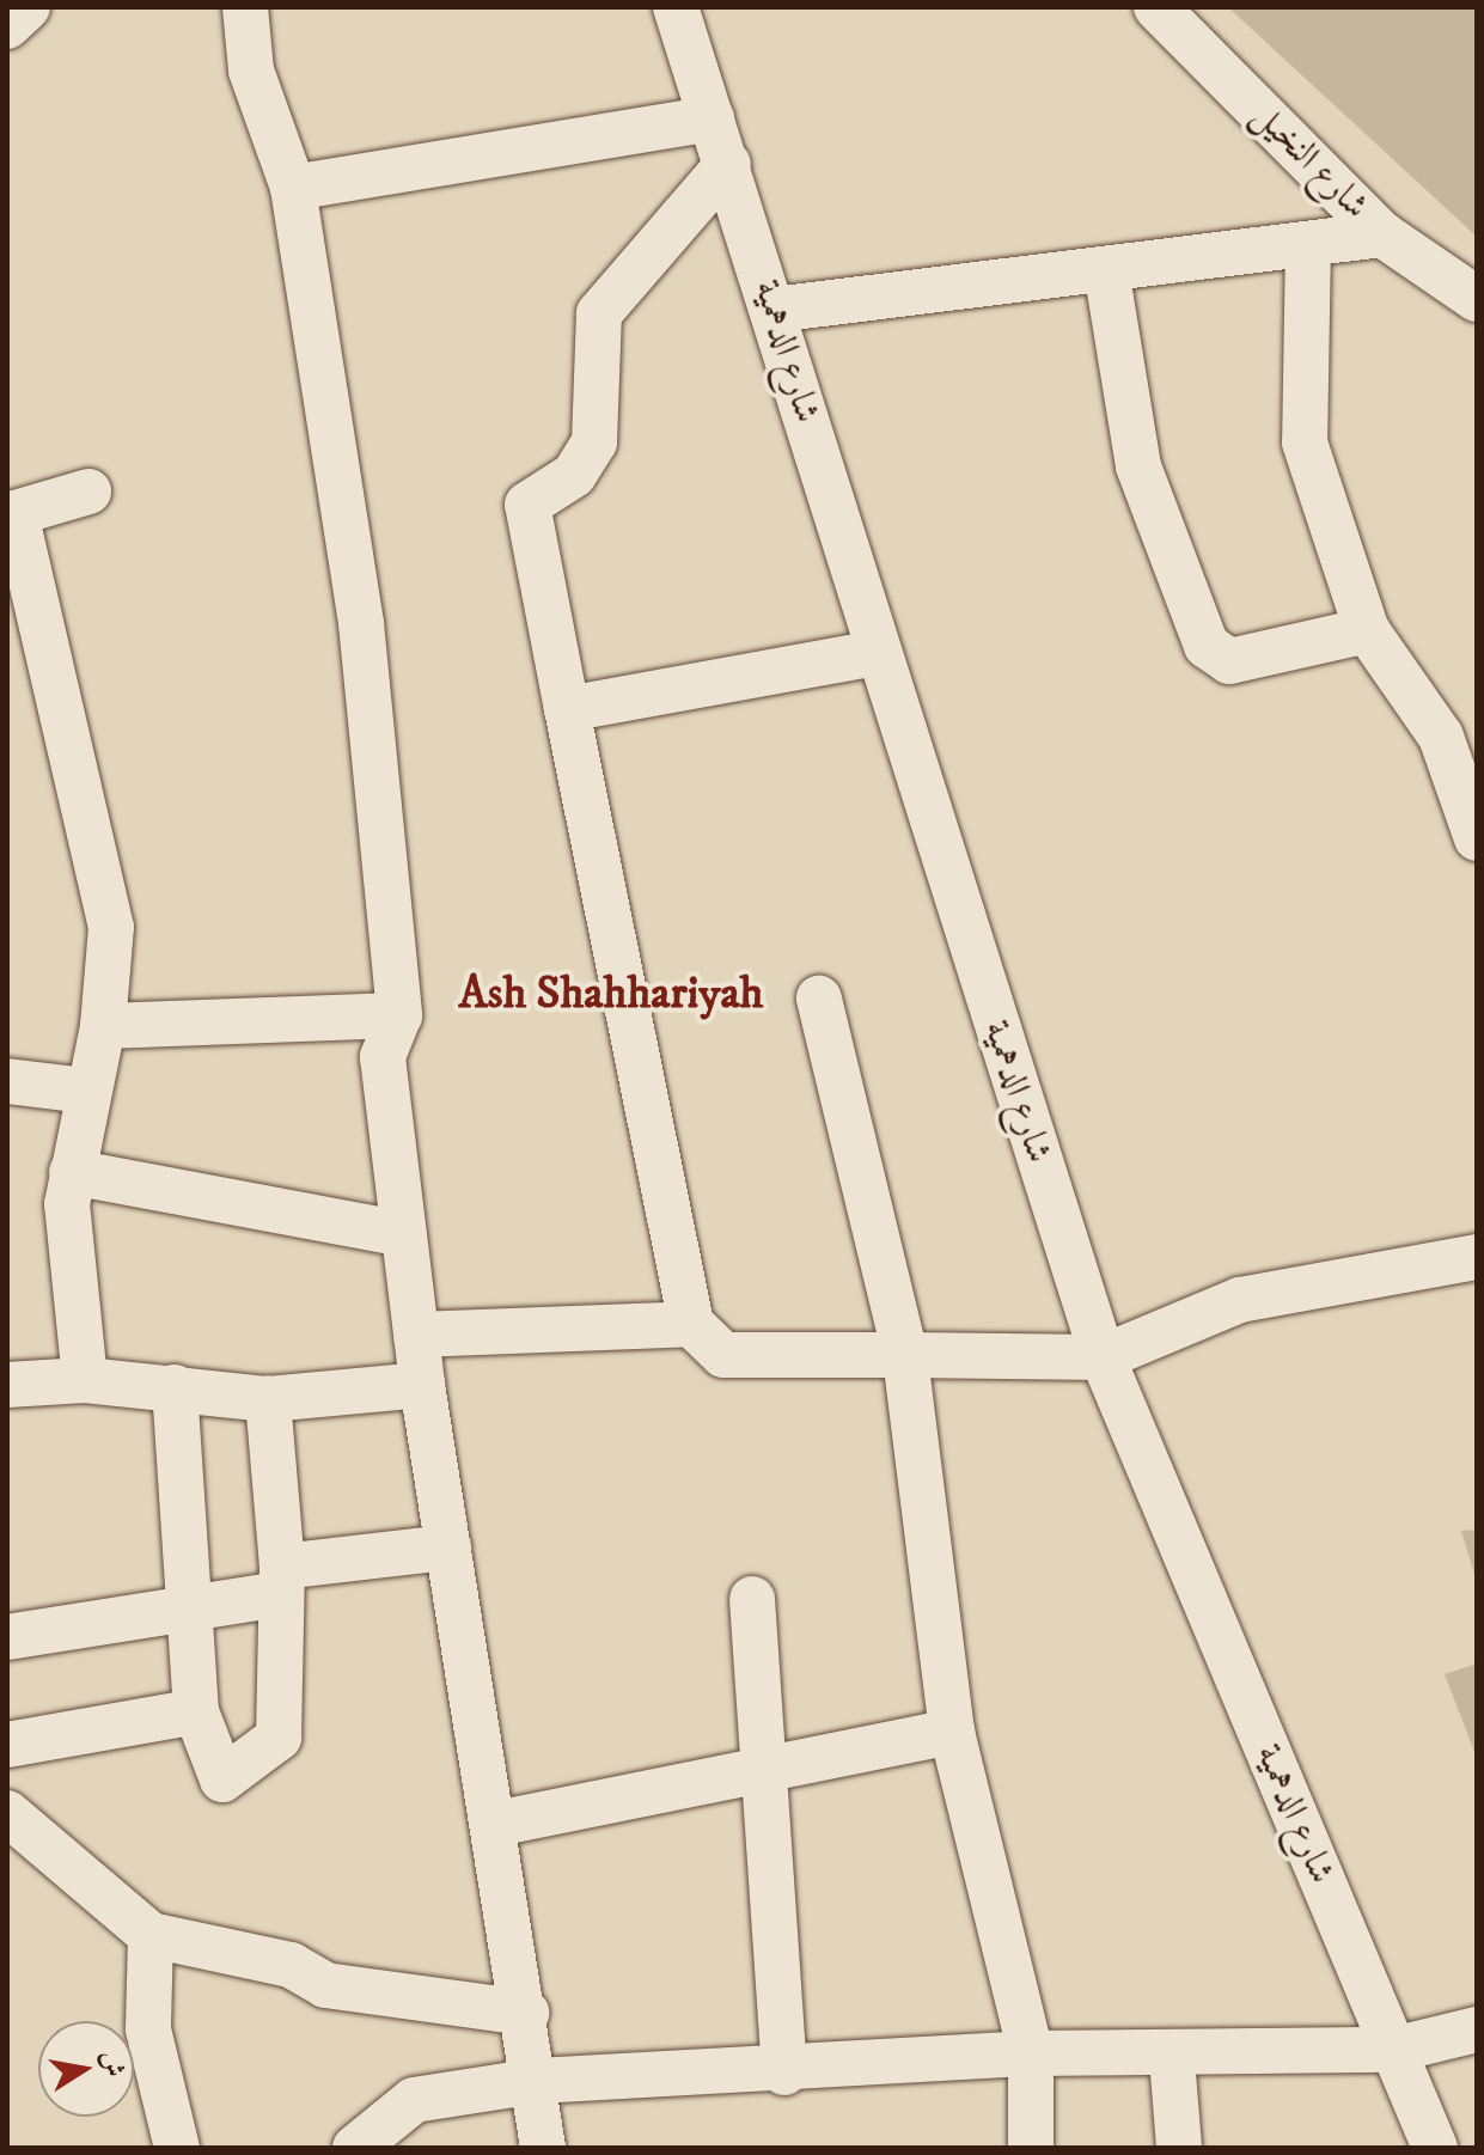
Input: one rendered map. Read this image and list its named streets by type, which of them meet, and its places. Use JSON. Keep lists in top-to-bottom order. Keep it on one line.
{"streets":{"street":["شارع النخيل","شارع الدهمية"]},"districts":["Ash Shahhariyah"],"north":"right"}
